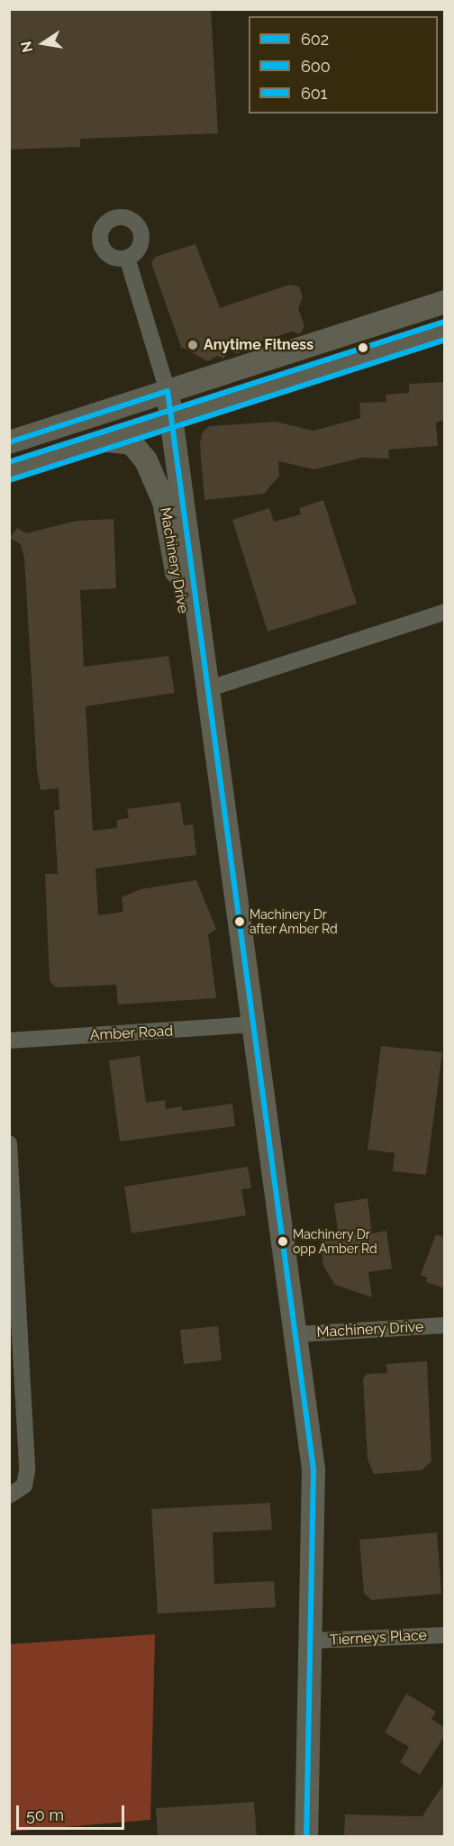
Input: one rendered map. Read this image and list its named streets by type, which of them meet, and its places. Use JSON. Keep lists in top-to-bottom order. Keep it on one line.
{"streets":{"street":["Machinery Drive","Amber Road","Tierneys Place"]},"crossings":[["Machinery Drive","Amber Road"]],"places":["Anytime Fitness","Machinery Dr after Amber Rd","Machinery Dr opp Amber Rd"],"lines":["transit line 601","transit line 600","transit line 602"],"legend":["602","600","601"],"scale_bar":"50 m","north":"left"}
